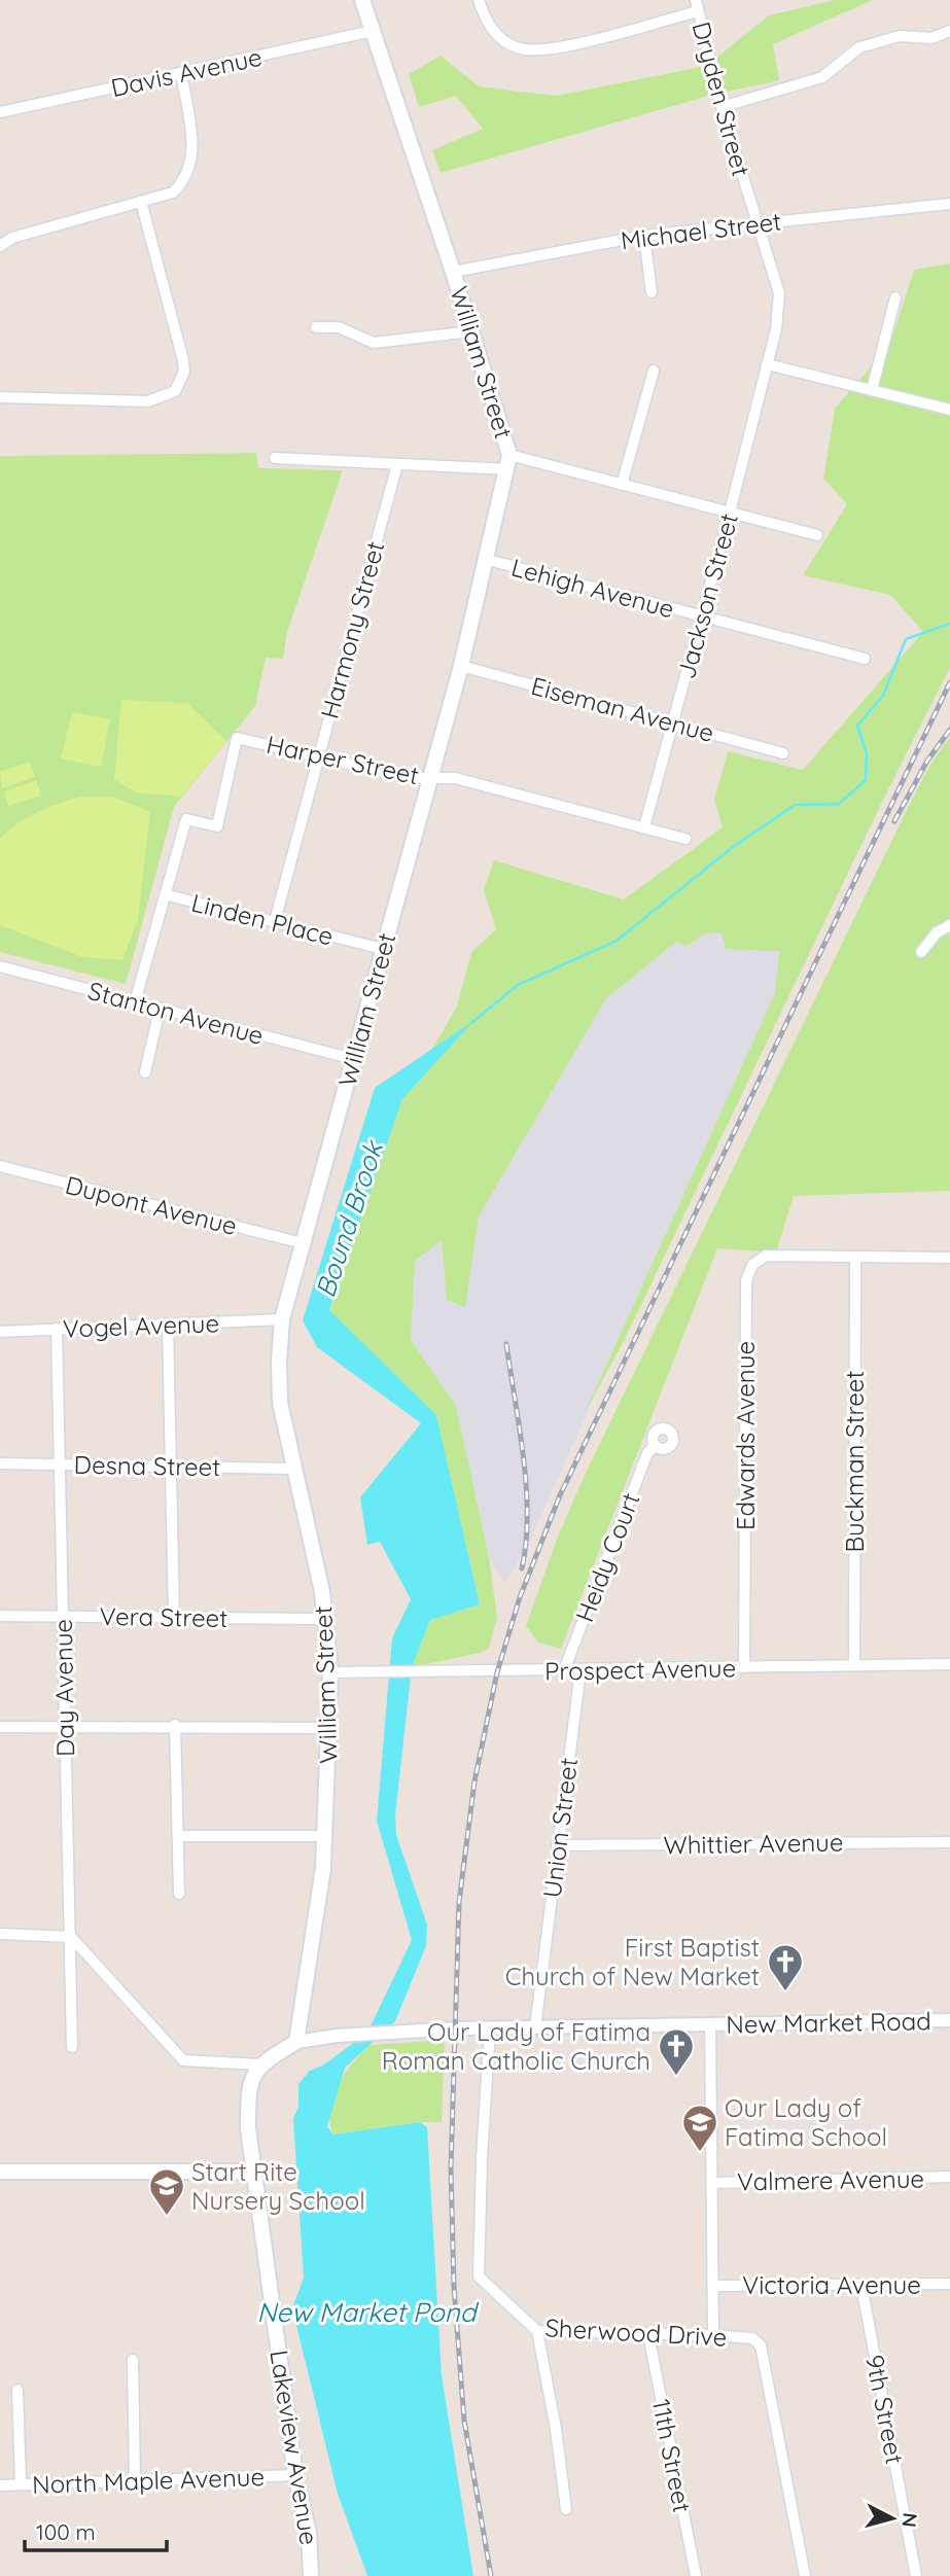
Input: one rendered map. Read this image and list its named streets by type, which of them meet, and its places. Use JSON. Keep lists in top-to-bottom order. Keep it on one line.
{"streets":{"main road":["William Street","Lakeview Avenue"],"street":["Davis Avenue","Dryden Street","Michael Street","Lehigh Avenue","Jackson Street","Harmony Street","Eiseman Avenue","Harper Street","Linden Place","Stanton Avenue","Dupont Avenue","Vogel Avenue","Edwards Avenue","Buckman Street","Desna Street","Heidy Court","Vera Street","Prospect Avenue","Day Avenue","Union Street","Whittier Avenue","New Market Road","Valmere Avenue","Victoria Avenue","Sherwood Drive","9th Street","11th Street","North Maple Avenue"]},"crossings":[["Davis Avenue","William Street"],["Dryden Street","Michael Street"],["Dryden Street","Jackson Street"],["Michael Street","William Street"],["William Street","Lehigh Avenue"],["William Street","Eiseman Avenue"],["William Street","Harper Street"],["William Street","Linden Place"],["William Street","Stanton Avenue"],["William Street","Dupont Avenue"],["William Street","Vogel Avenue"],["William Street","Desna Street"],["William Street","Vera Street"],["William Street","Prospect Avenue"],["William Street","New Market Road"],["Lehigh Avenue","Jackson Street"],["Jackson Street","Eiseman Avenue"],["Jackson Street","Harper Street"],["Harmony Street","Harper Street"],["Harmony Street","Linden Place"],["Harper Street","Linden Place"],["Linden Place","Stanton Avenue"],["Vogel Avenue","Day Avenue"],["Edwards Avenue","Buckman Street"],["Edwards Avenue","Prospect Avenue"],["Buckman Street","Prospect Avenue"],["Desna Street","Day Avenue"],["Heidy Court","Prospect Avenue"],["Vera Street","Day Avenue"],["Prospect Avenue","Union Street"],["Union Street","Whittier Avenue"],["Union Street","New Market Road"],["New Market Road","Sherwood Drive"],["Victoria Avenue","9th Street"],["Sherwood Drive","11th Street"],["Lakeview Avenue","North Maple Avenue"]],"water":["Bound Brook","New Market Pond"],"places":{"church":["First Baptist Church of New Market","Our Lady of Fatima Roman Catholic Church"],"school or university":["Our Lady of Fatima School","Start Rite Nursery School"]},"scale_bar":"100 m","north":"right"}
